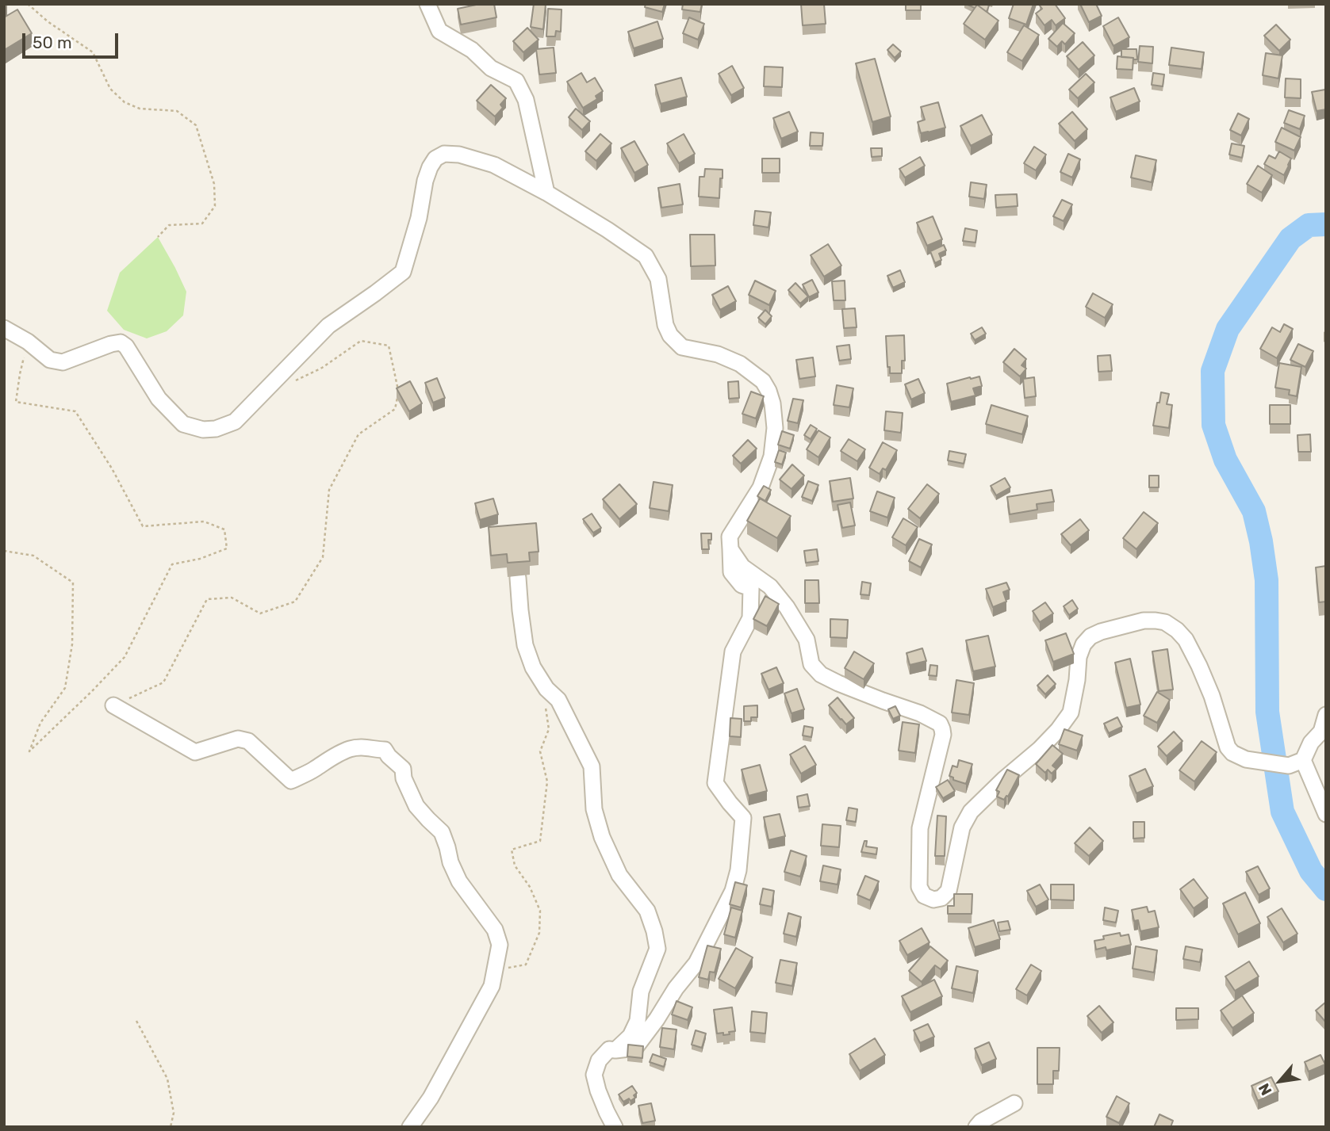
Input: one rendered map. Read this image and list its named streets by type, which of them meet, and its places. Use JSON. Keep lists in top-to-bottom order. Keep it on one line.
{"scale_bar":"50 m","north":"bottom left"}
